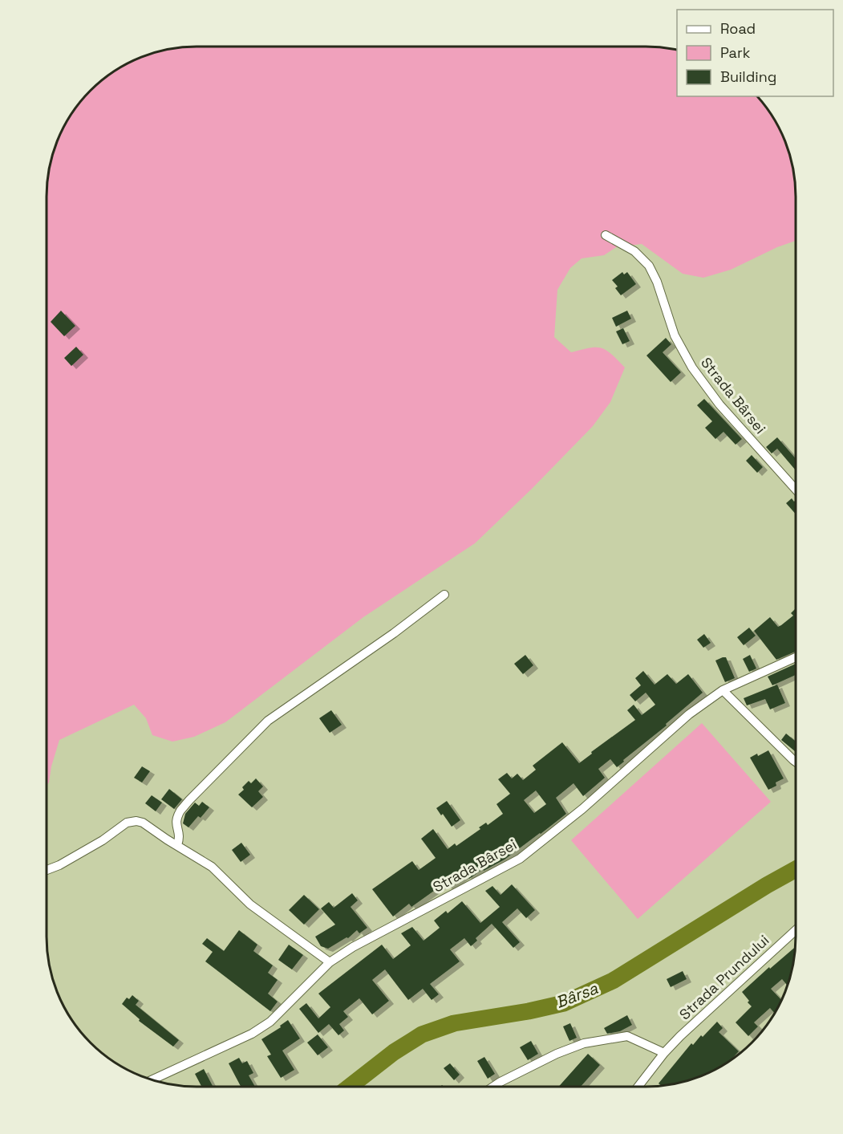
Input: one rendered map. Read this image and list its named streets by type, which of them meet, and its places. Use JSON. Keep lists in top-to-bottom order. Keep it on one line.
{"streets":{"street":["Strada Bârsei","Strada Prundului"]},"water":["Bârsa"],"legend":["Road","Park","Building"]}
